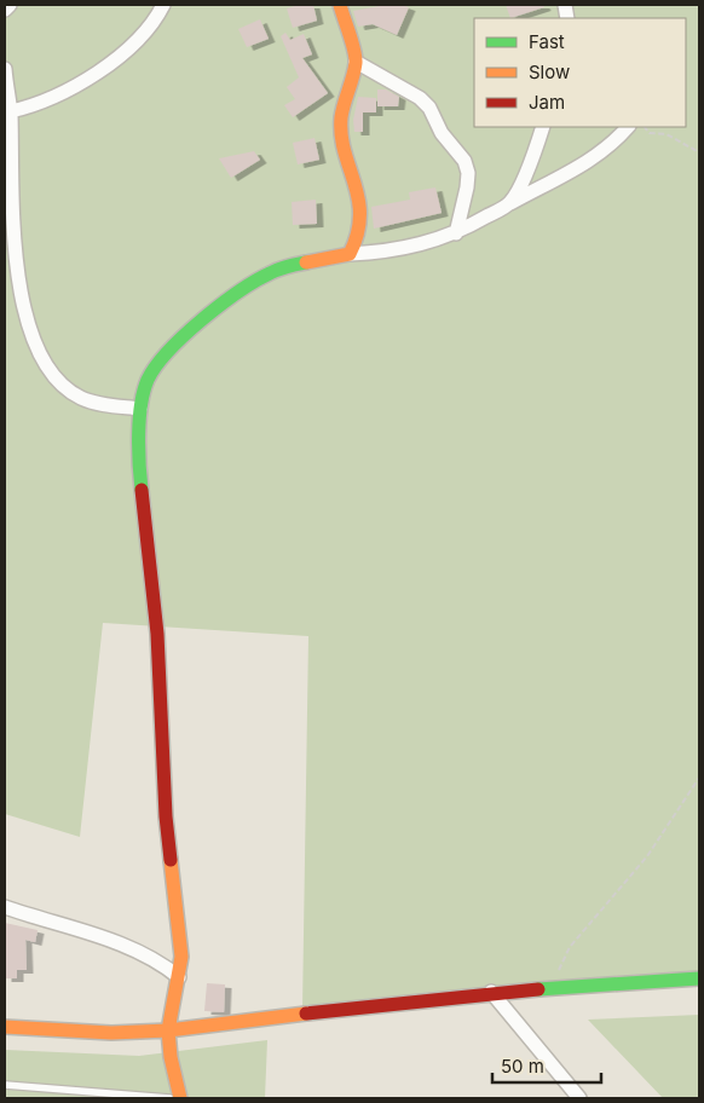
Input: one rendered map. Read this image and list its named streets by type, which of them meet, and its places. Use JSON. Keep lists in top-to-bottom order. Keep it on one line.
{"legend":["Fast","Slow","Jam"],"scale_bar":"50 m"}
